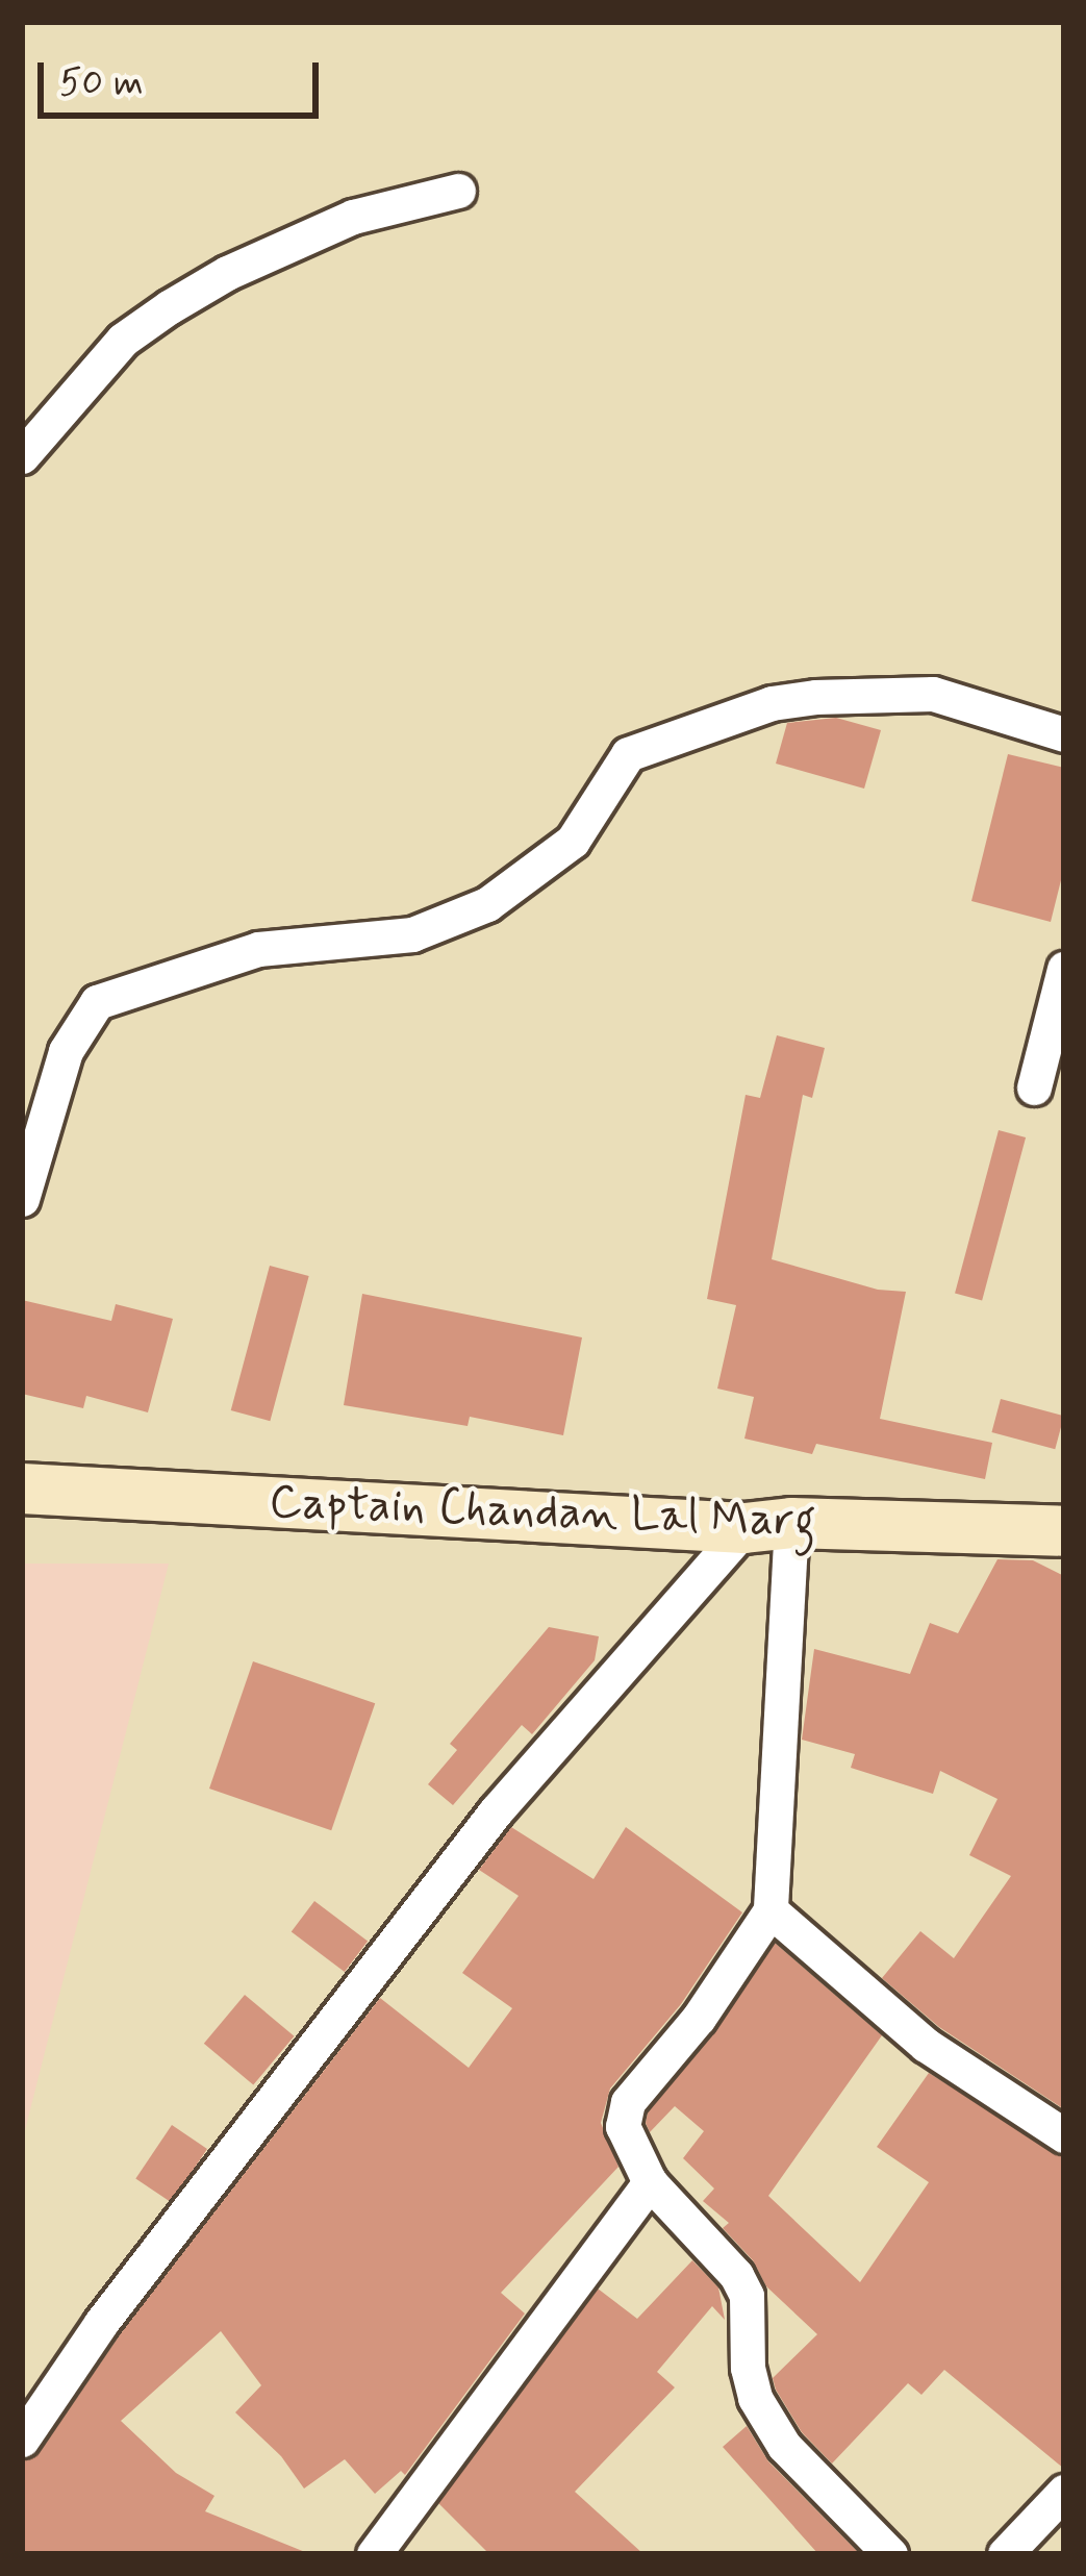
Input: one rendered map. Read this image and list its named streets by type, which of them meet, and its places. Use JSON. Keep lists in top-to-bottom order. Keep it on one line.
{"streets":{"street":["Captain Chandan Lal Marg"]},"scale_bar":"50 m"}
